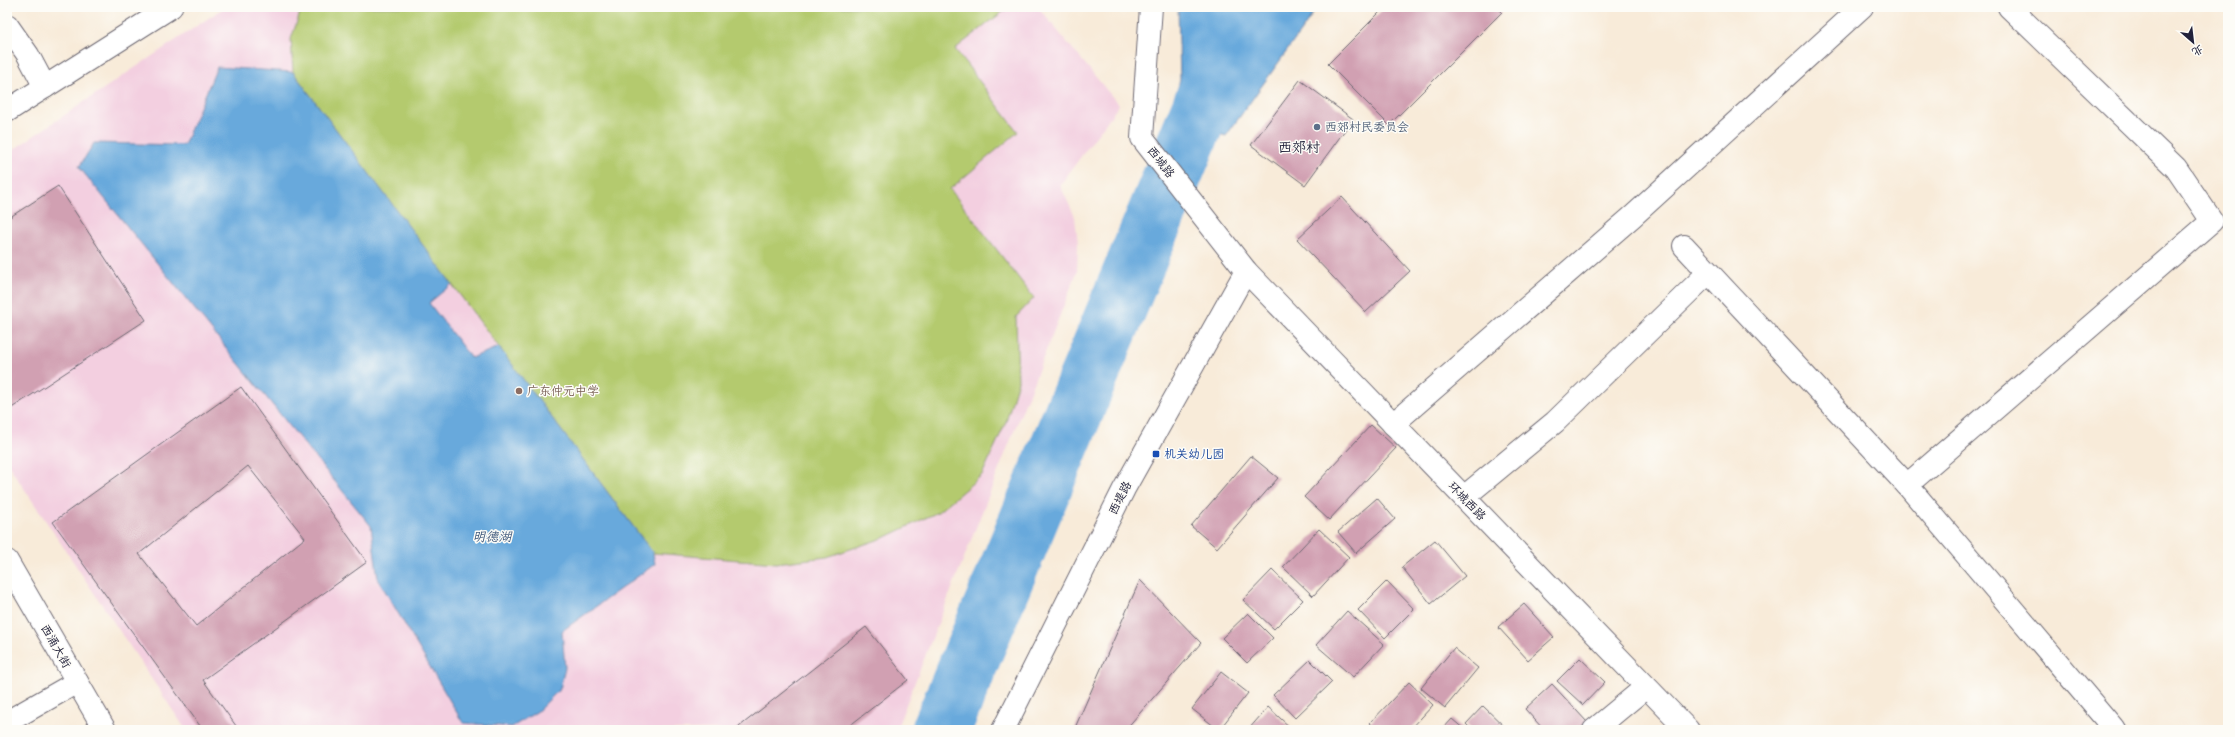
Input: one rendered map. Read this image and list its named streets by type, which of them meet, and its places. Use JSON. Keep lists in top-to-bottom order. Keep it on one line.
{"streets":{"street":["西城路","西堤路","环城西路","西涌大街"]},"crossings":[["西城路","西堤路"],["西城路","环城西路"],["西堤路","环城西路"]],"districts":["西郊村"],"water":["明德湖"],"places":{"other":["西郊村民委员会","广东仲元中学"],"transit":["机关幼儿园"]},"north":"bottom right"}
